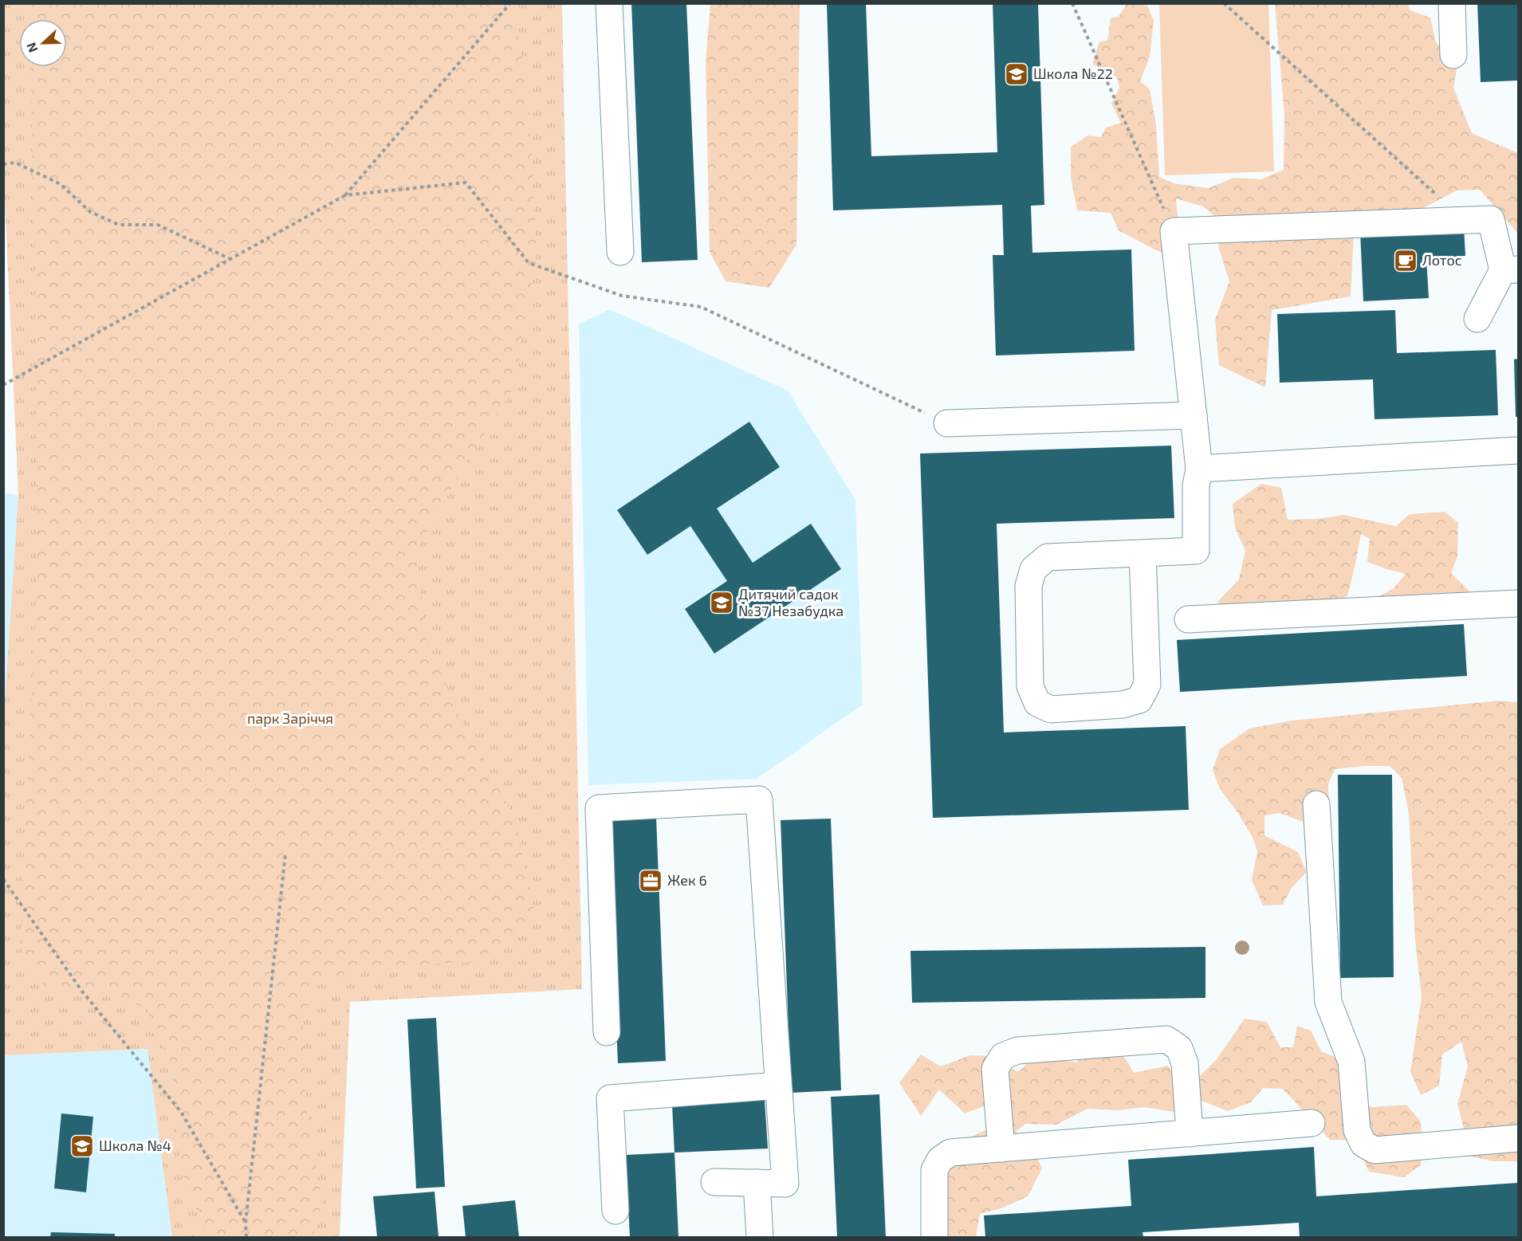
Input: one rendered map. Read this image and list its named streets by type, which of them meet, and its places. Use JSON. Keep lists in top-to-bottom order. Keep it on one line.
{"parks":["парк Заріччя"],"places":{"school or university":["Школа №22","Дитячий садок №37 Незабудка","Школа №4"],"cafe":["Лотос"],"office":["Жек 6"]},"north":"left"}
